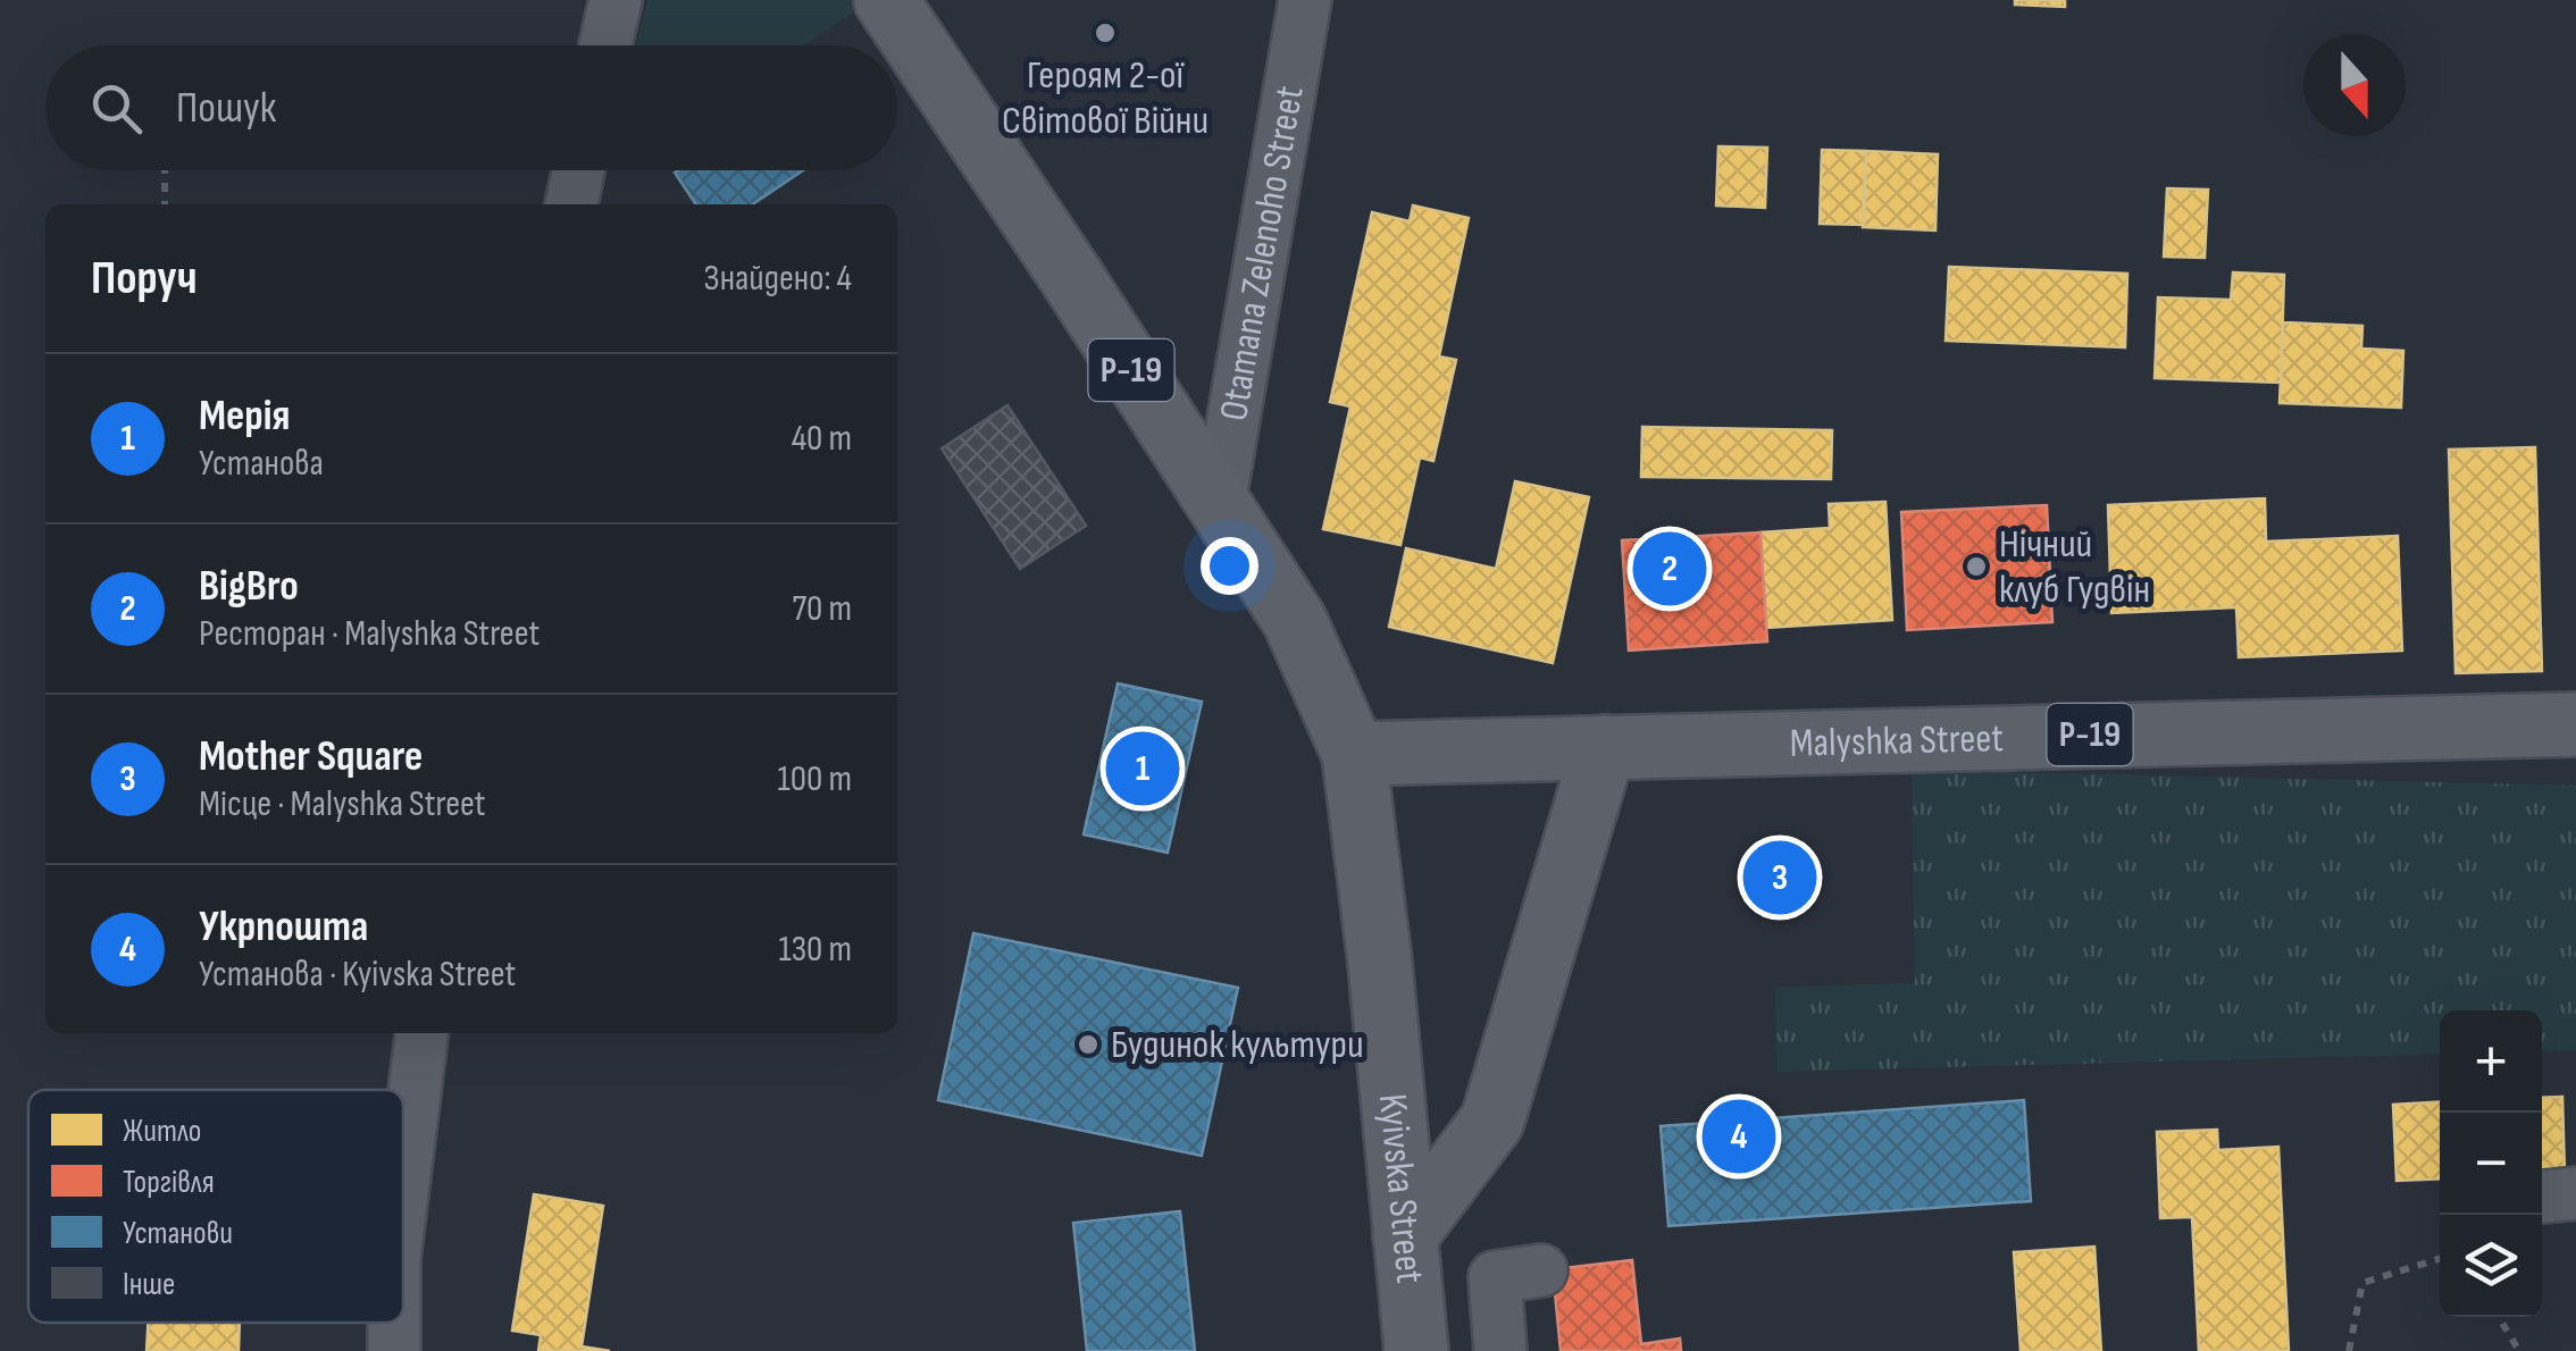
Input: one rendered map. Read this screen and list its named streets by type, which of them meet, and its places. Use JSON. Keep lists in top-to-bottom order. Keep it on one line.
{"streets":{"main road":["Р-19","Malyshka Street","Kyivska Street"],"street":["Otamana Zelenoho Street"]},"crossings":[["Otamana Zelenoho Street","Р-19"],["Р-19","Malyshka Street"],["Р-19","Kyivska Street"],["Malyshka Street","Kyivska Street"]],"places":["Героям 2-ої Світової Війни","Нічний клуб Гудвін","Будинок культури"],"legend":["Житло","Торгівля","Установи","Інше"],"north":"bottom","page":{"search":"Пошук","heading":["Поруч","Знайдено: 4"],"list":[{"mark":"1","name":"Мерія","note":"Установа","value":"40 m"},{"mark":"2","name":"BigBro","note":"Ресторан · Malyshka Street","value":"70 m"},{"mark":"3","name":"Mother Square","note":"Місце · Malyshka Street","value":"100 m"},{"mark":"4","name":"Укрпошта","note":"Установа · Kyivska Street","value":"130 m"}],"pins":["2","1","3","4"],"map_buttons":["+","−"]}}
